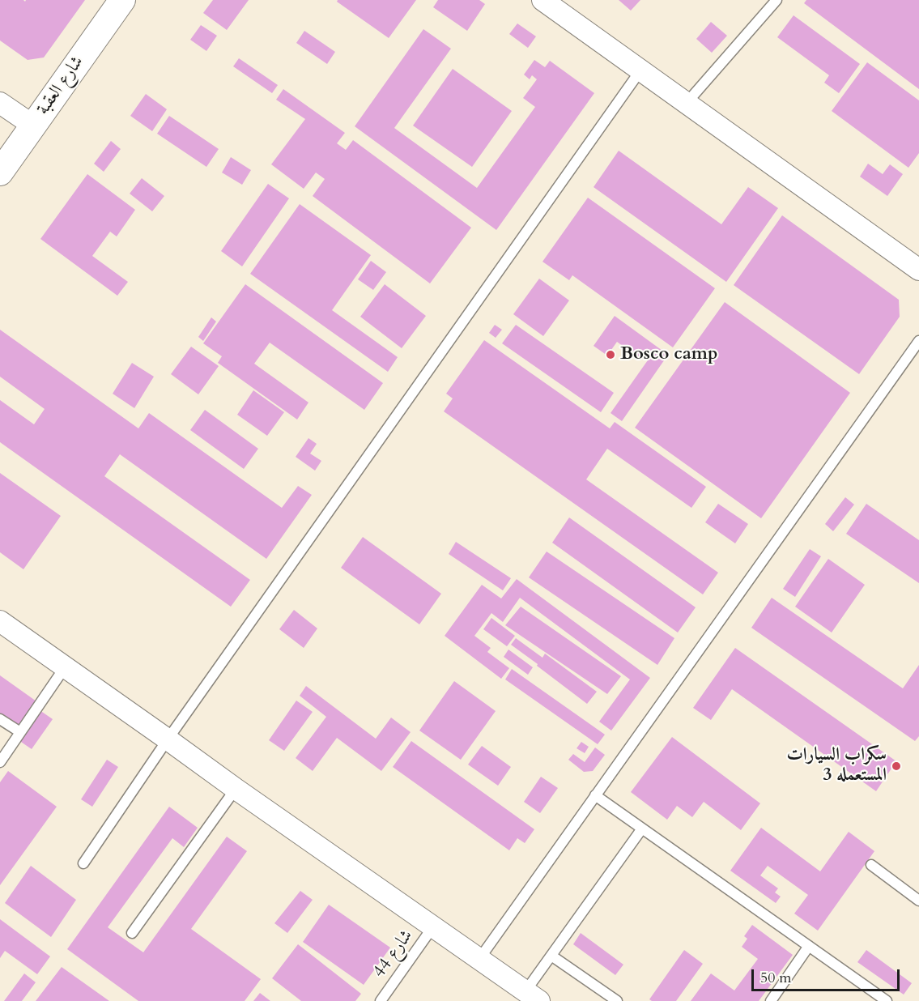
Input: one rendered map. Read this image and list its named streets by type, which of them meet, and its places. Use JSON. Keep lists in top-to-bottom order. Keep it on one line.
{"streets":{"street":["شارع العقبة"],"lane":["شارع 44"]},"places":["Bosco camp","سكراب السيارات المستعمله 3"],"scale_bar":"50 m"}
